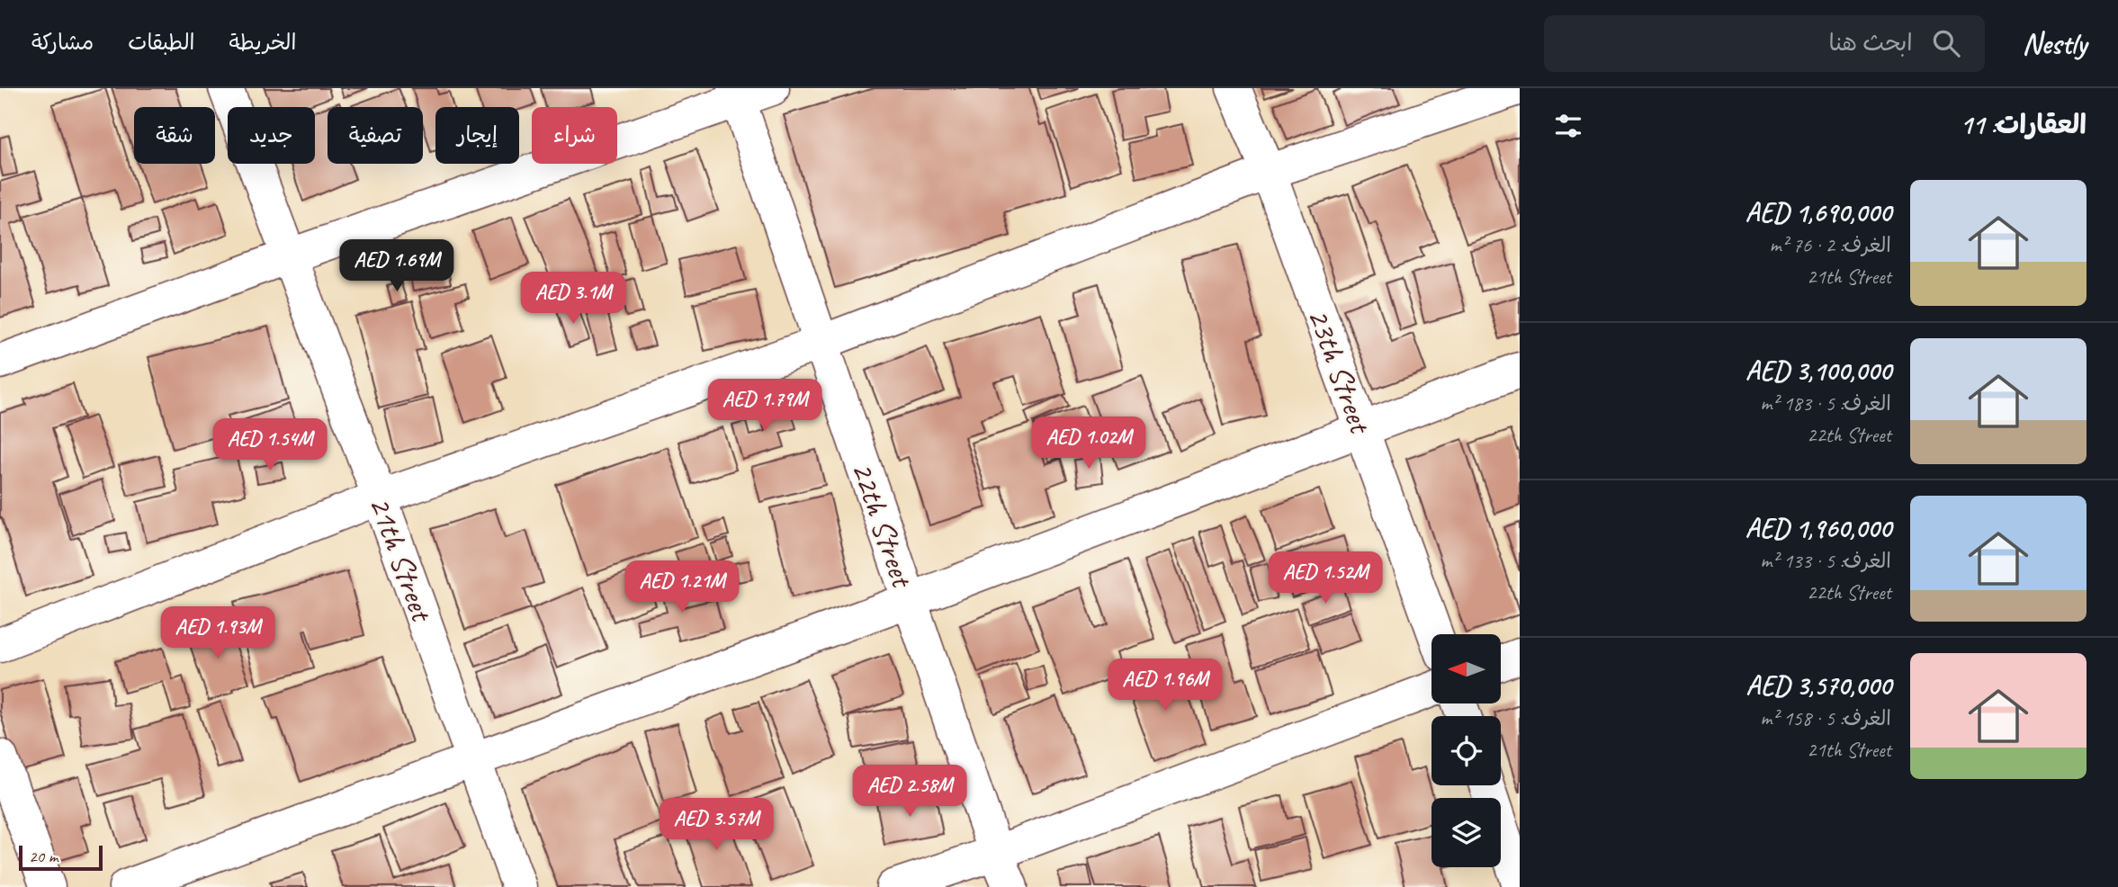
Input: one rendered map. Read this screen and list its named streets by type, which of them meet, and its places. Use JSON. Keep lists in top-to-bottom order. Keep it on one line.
{"streets":{"street":["23th Street","22th Street","21th Street"]},"scale_bar":"20 m","north":"left","page":{"header":"Nestly","search":"ابحث هنا","nav":["الخريطة","الطبقات","مشاركة"],"heading":"العقارات: 11","chip":["شراء","إيجار","تصفية","جديد","شقة"],"list":[{"name":"AED 1,690,000","note":"الغرف: 2 · 76 m² · 21th Street"},{"name":"AED 3,100,000","note":"الغرف: 5 · 183 m² · 22th Street"},{"name":"AED 1,960,000","note":"الغرف: 5 · 133 m² · 22th Street"},{"name":"AED 3,570,000","note":"الغرف: 5 · 158 m² · 21th Street"}],"price":["AED 1.69M","AED 3.1M","AED 1.79M","AED 1.02M","AED 1.54M","AED 1.52M","AED 1.21M","AED 1.93M","AED 1.96M","AED 2.58M","AED 3.57M"],"scale":"20 m"}}
